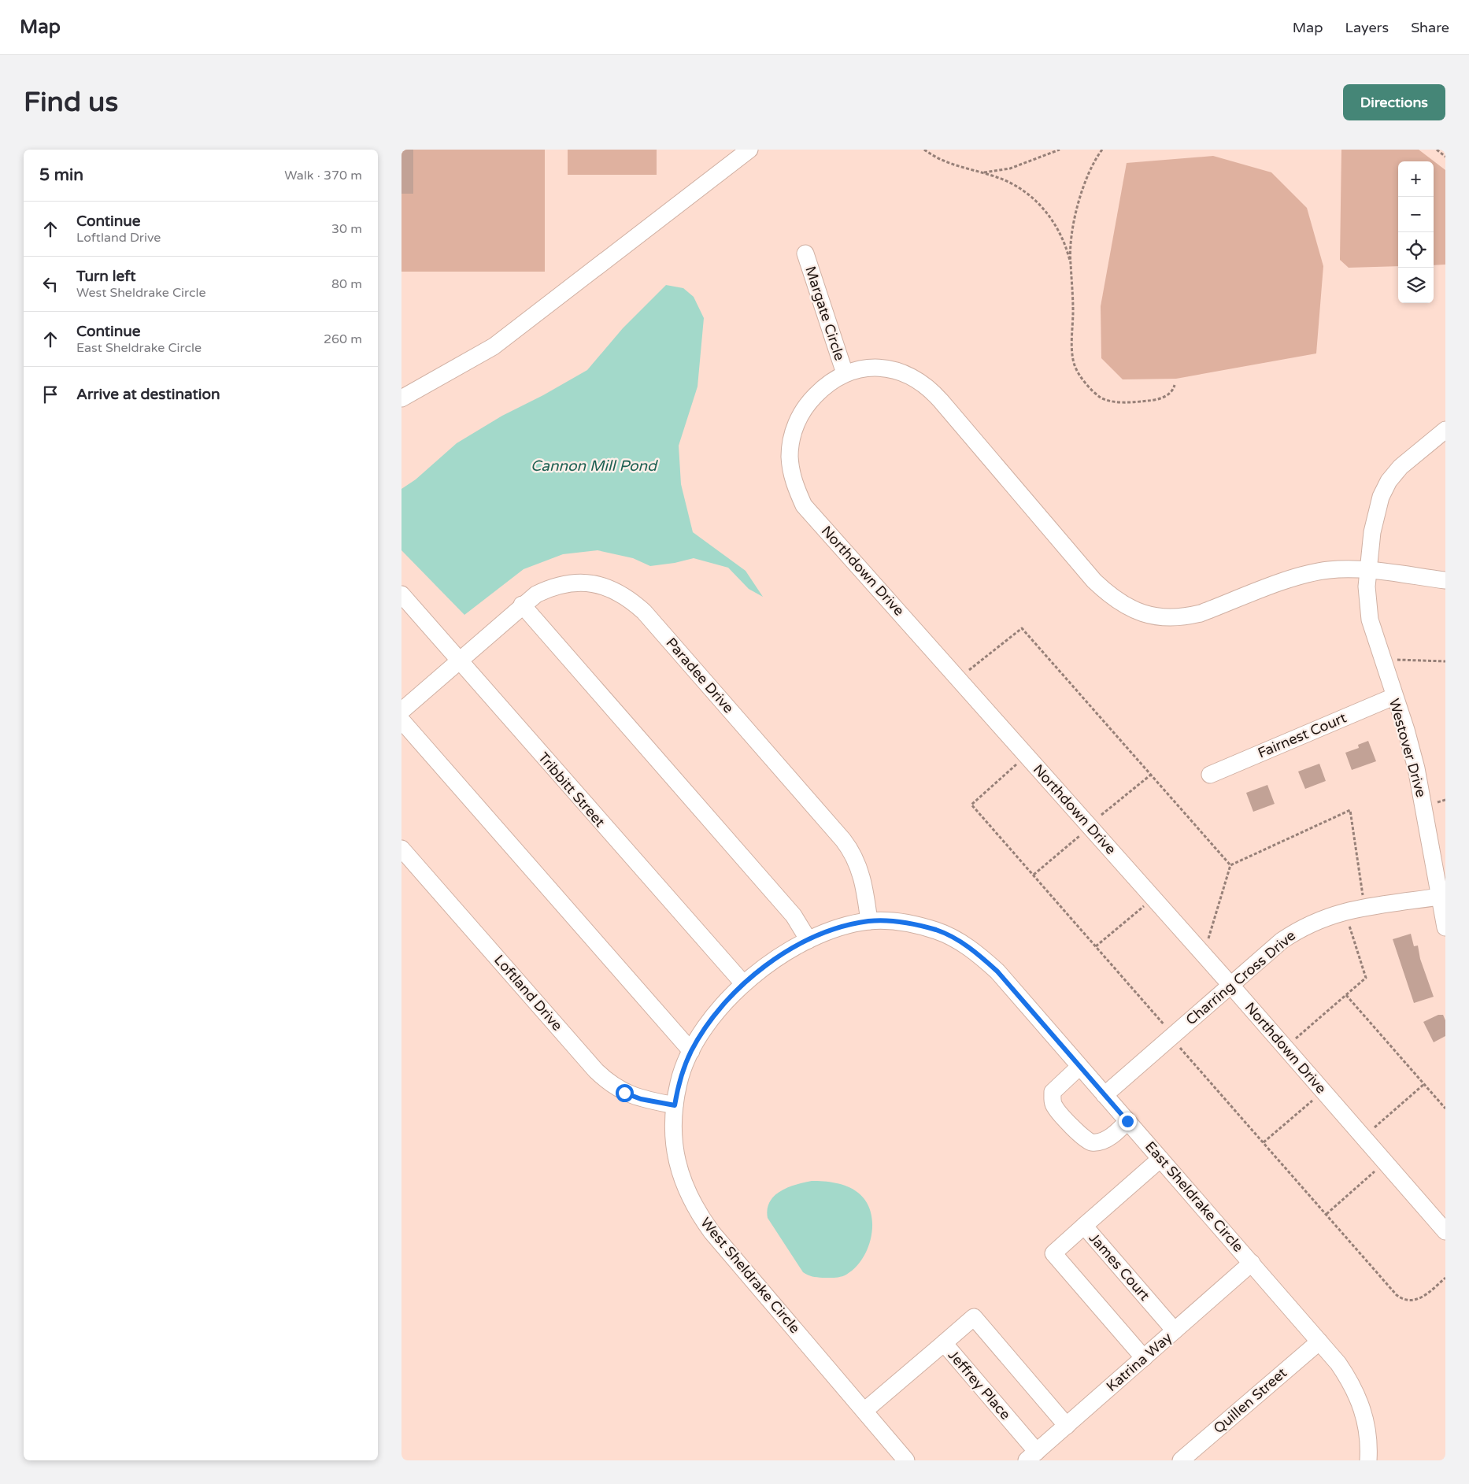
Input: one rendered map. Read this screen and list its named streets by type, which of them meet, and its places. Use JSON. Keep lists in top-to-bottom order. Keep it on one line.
{"streets":{"street":["Margate Circle","Northdown Drive","Paradee Drive","Fairnest Court","Westover Drive","Tribbitt Street","Charring Cross Drive","Loftland Drive","East Sheldrake Circle","James Court","West Sheldrake Circle","Katrina Way","Jeffrey Place","Quillen Street"]},"crossings":[["Margate Circle","Northdown Drive"],["Northdown Drive","Westover Drive"],["Northdown Drive","Charring Cross Drive"],["Paradee Drive","Tribbitt Street"],["Paradee Drive","East Sheldrake Circle"],["Fairnest Court","Westover Drive"],["Westover Drive","Charring Cross Drive"],["Tribbitt Street","East Sheldrake Circle"],["Tribbitt Street","West Sheldrake Circle"],["Charring Cross Drive","East Sheldrake Circle"],["Loftland Drive","West Sheldrake Circle"],["East Sheldrake Circle","James Court"],["East Sheldrake Circle","West Sheldrake Circle"],["East Sheldrake Circle","Katrina Way"],["East Sheldrake Circle","Quillen Street"],["James Court","Katrina Way"],["West Sheldrake Circle","Jeffrey Place"],["Katrina Way","Jeffrey Place"]],"water":["Cannon Mill Pond"],"page":{"header":"Map","nav":["Map","Layers","Share"],"buttons":"Directions","title":"Find us","heading":["5 min","Walk · 370 m"],"map_buttons":["+","−"],"list":[["Continue","Loftland Drive","30 m"],["Turn left","West Sheldrake Circle","80 m"],["Continue","East Sheldrake Circle","260 m"],"Arrive at destination"]}}
